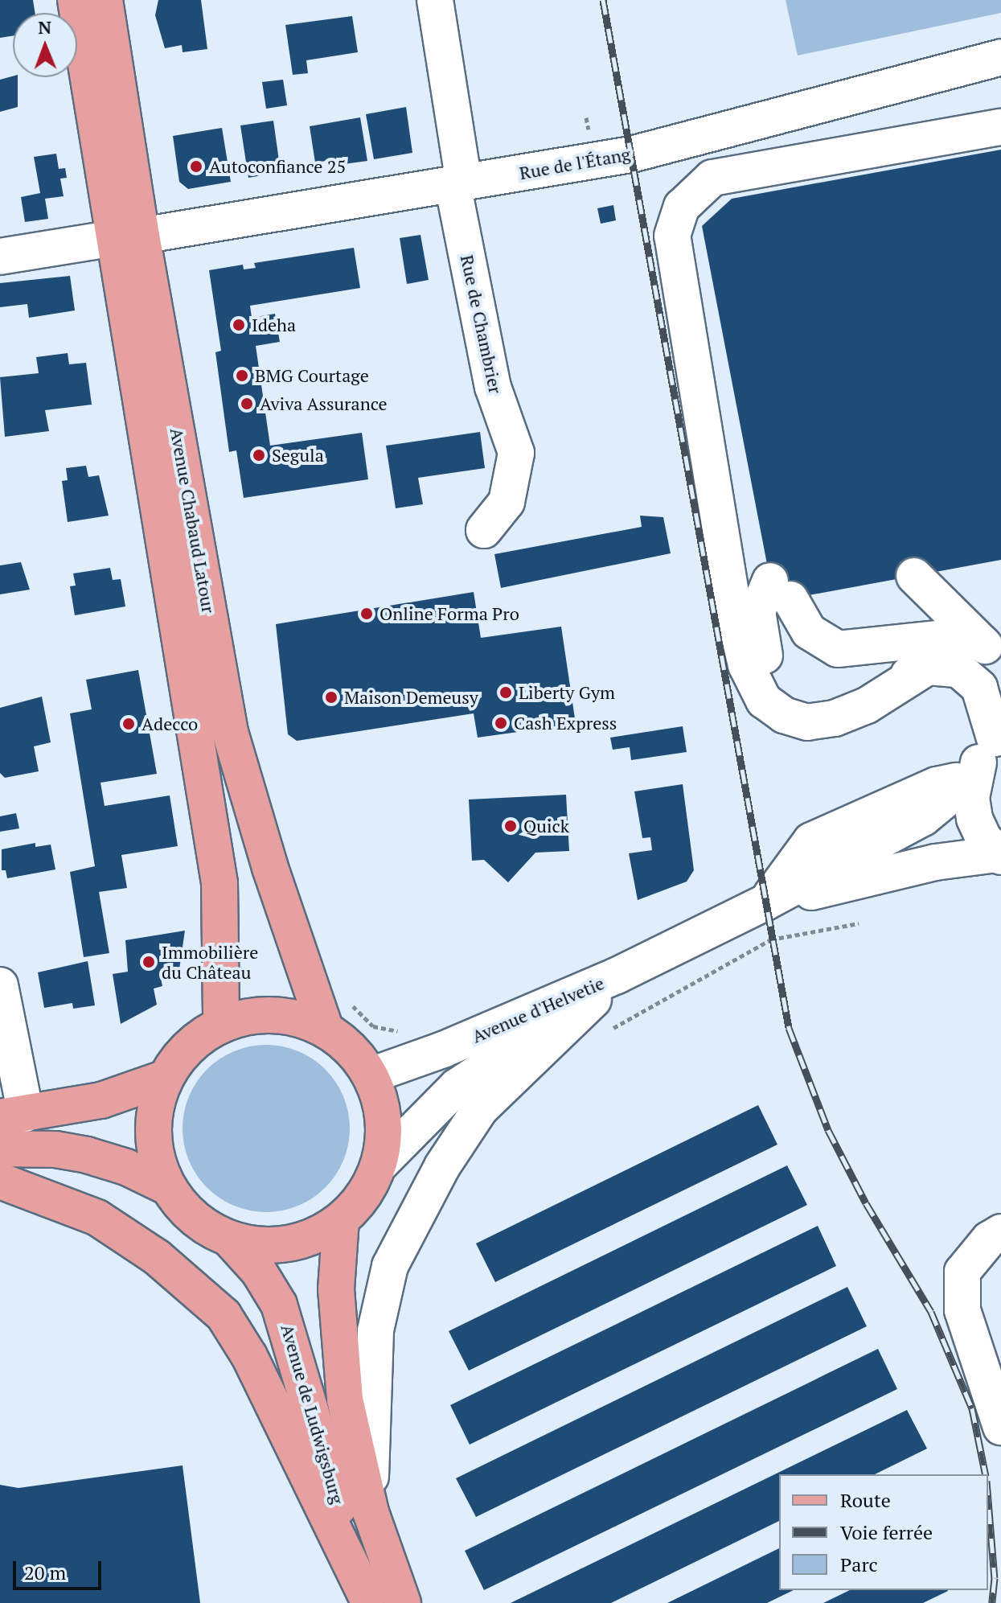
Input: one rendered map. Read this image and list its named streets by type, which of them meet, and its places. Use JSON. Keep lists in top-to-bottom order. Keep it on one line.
{"streets":{"main road":["Avenue Chabaud Latour","Avenue de Ludwigsburg"],"street":["Rue de l'Étang","Rue de Chambrier","Avenue d'Helvetie"]},"crossings":[["Rue de l'Étang","Rue de Chambrier"],["Rue de l'Étang","Avenue Chabaud Latour"],["Avenue Chabaud Latour","Avenue d'Helvetie"],["Avenue Chabaud Latour","Avenue de Ludwigsburg"],["Avenue d'Helvetie","Avenue de Ludwigsburg"]],"places":["Autoconfiance 25","Ideha","BMG Courtage","Aviva Assurance","Segula","Online Forma Pro","Liberty Gym","Maison Demeusy","Cash Express","Adecco","Quick","Immobilière du Château"],"legend":["Route","Voie ferrée","Parc"],"scale_bar":"20 m","north":"top"}
